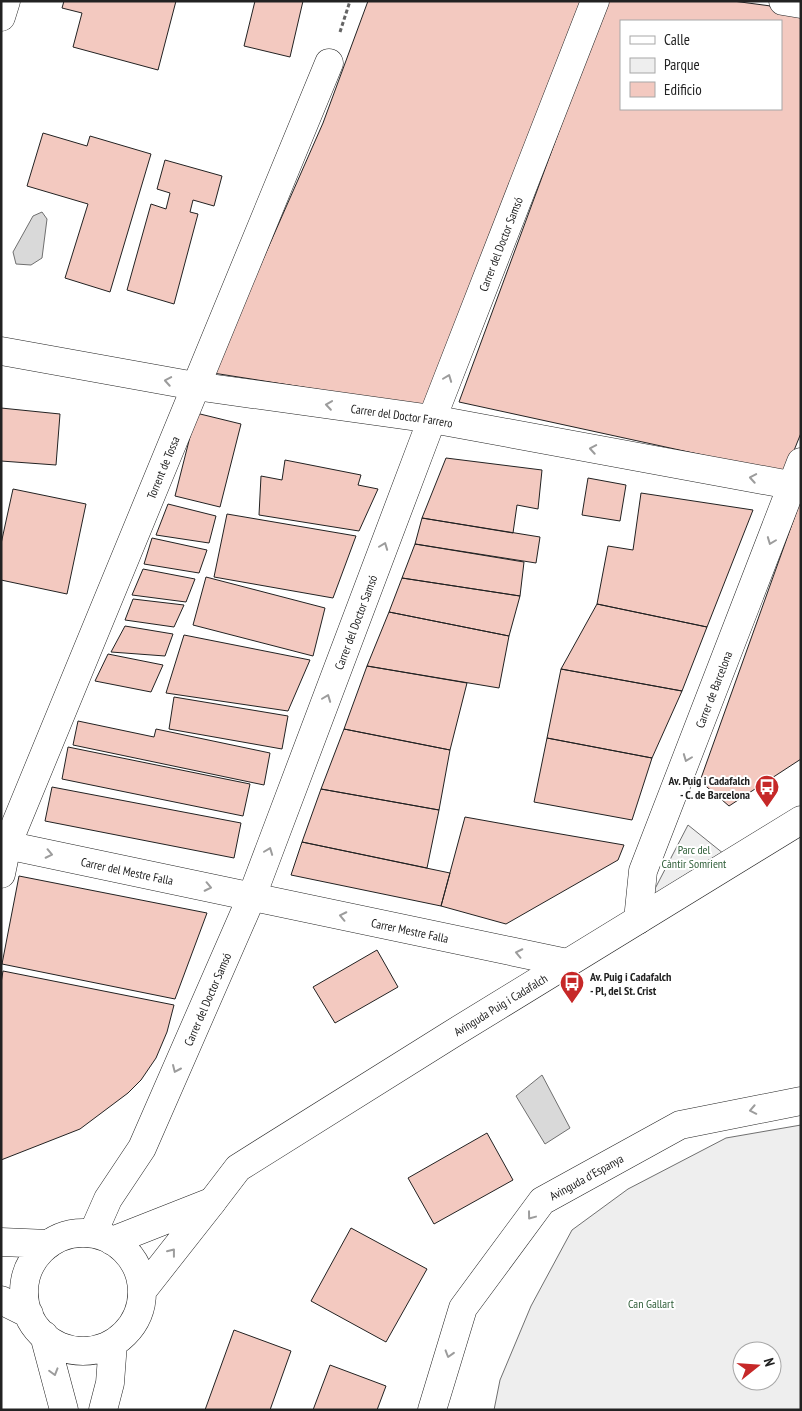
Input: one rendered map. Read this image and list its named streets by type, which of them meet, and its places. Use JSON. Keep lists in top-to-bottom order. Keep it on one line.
{"streets":{"street":["Carrer del Doctor Samsó","Carrer del Doctor Farrero","Torrent de Tossa","Carrer de Barcelona","Carrer del Mestre Falla","Carrer Mestre Falla","Avinguda Puig i Cadafalch","Avinguda d'Espanya"]},"crossings":[["Carrer del Doctor Samsó","Carrer del Doctor Farrero"],["Carrer del Doctor Samsó","Carrer del Mestre Falla"],["Carrer del Doctor Samsó","Carrer Mestre Falla"],["Carrer del Doctor Samsó","Avinguda Puig i Cadafalch"],["Carrer del Doctor Farrero","Torrent de Tossa"],["Carrer del Doctor Farrero","Carrer de Barcelona"],["Torrent de Tossa","Carrer del Mestre Falla"],["Carrer de Barcelona","Avinguda Puig i Cadafalch"],["Carrer del Mestre Falla","Carrer Mestre Falla"],["Carrer Mestre Falla","Avinguda Puig i Cadafalch"]],"one_way":["Carrer del Doctor Farrero","Carrer de Barcelona","Carrer del Mestre Falla","Carrer Mestre Falla","Avinguda d'Espanya"],"parks":["Parc del Càntir Somrient","Can Gallart"],"places":{"bus stop":["Av. Puig i Cadafalch - C. de Barcelona","Av. Puig i Cadafalch - Pl, del St. Crist"]},"legend":["Calle","Parque","Edificio"],"north":"right"}
